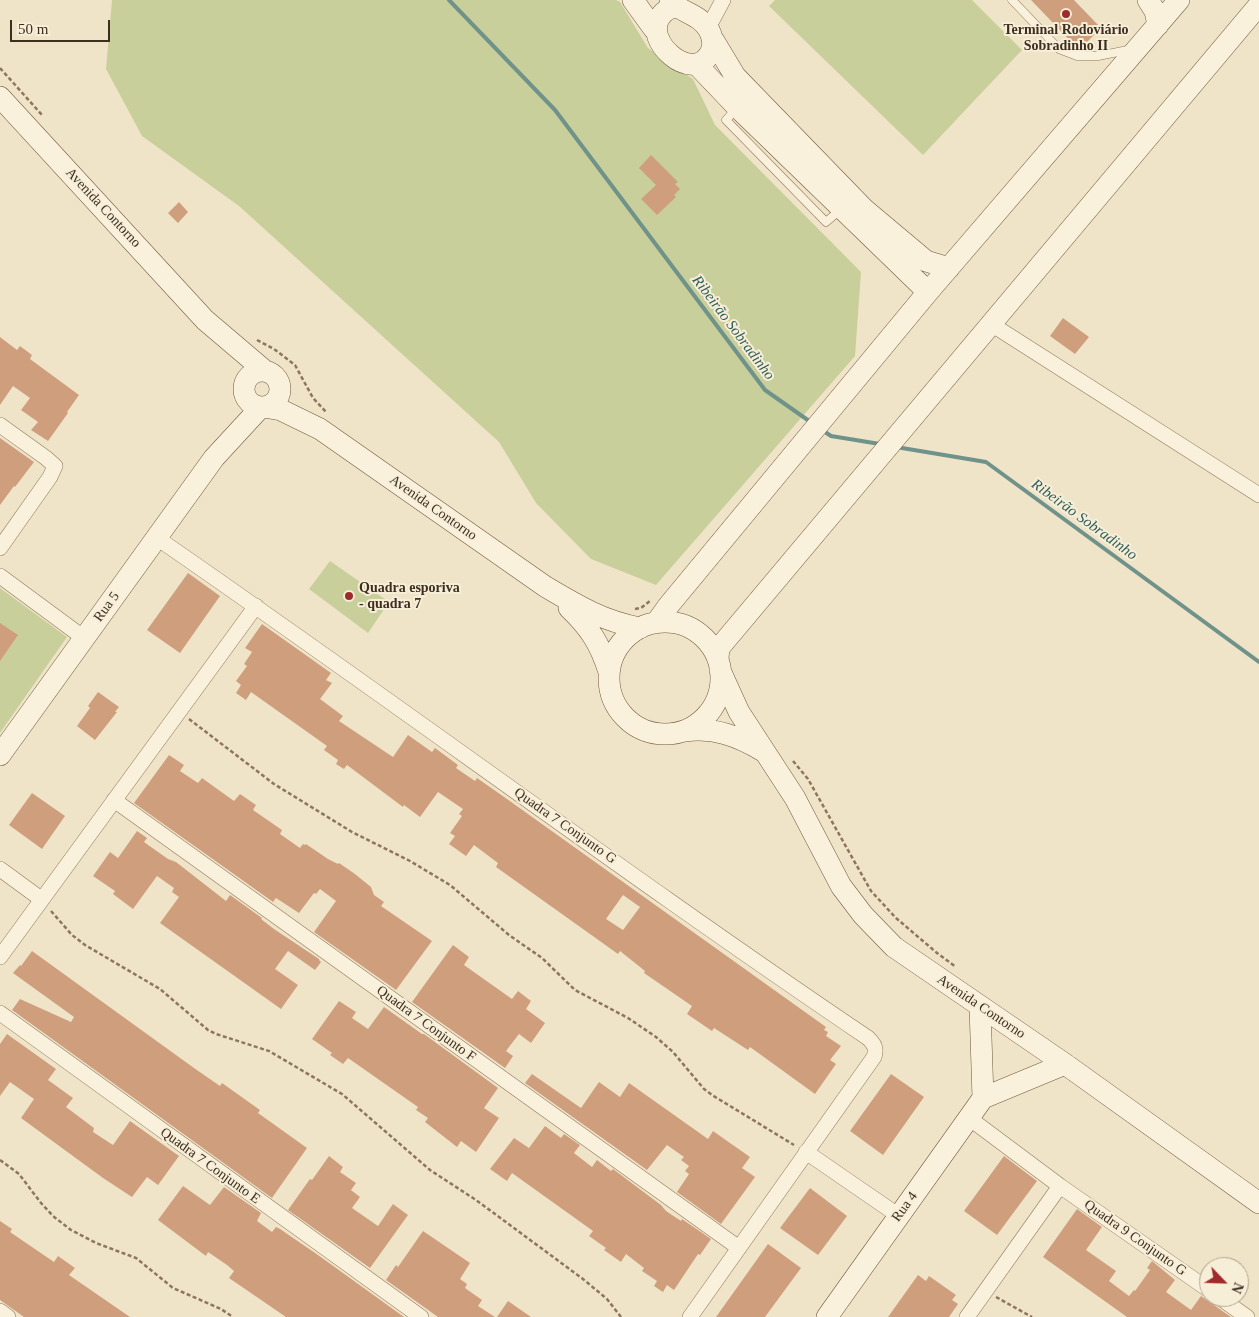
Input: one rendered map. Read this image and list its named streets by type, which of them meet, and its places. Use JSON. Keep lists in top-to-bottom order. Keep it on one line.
{"streets":{"main road":["Avenida Contorno","Rua 5","Rua 4"],"street":["Quadra 7 Conjunto G","Quadra 7 Conjunto F","Quadra 7 Conjunto E","Quadra 9 Conjunto G"]},"crossings":[["Avenida Contorno","Rua 5"],["Rua 5","Quadra 7 Conjunto G"],["Rua 4","Quadra 9 Conjunto G"]],"water":["Ribeirão Sobradinho"],"places":["Terminal Rodoviário Sobradinho II","Quadra esporiva - quadra 7"],"scale_bar":"50 m","north":"bottom right"}
